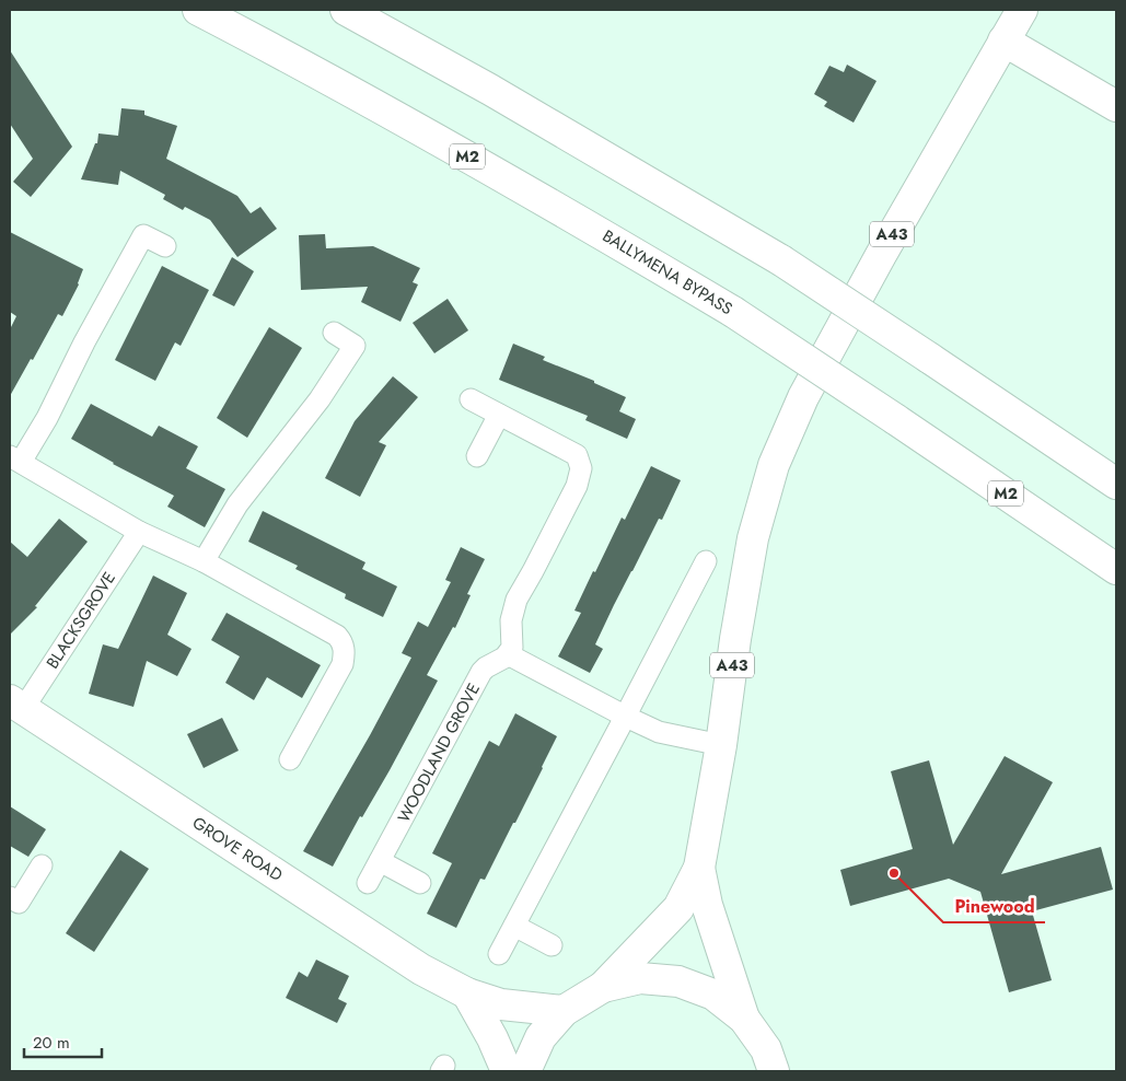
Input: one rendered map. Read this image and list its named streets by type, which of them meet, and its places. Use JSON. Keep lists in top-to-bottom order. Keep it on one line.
{"streets":{"main road":["M2","A43","BALLYMENA BYPASS","GROVE ROAD"],"street":["BLACKSGROVE","WOODLAND GROVE"]},"crossings":[["A43","GROVE ROAD"],["BLACKSGROVE","GROVE ROAD"]],"places":["Pinewood"],"scale_bar":"20 m"}
